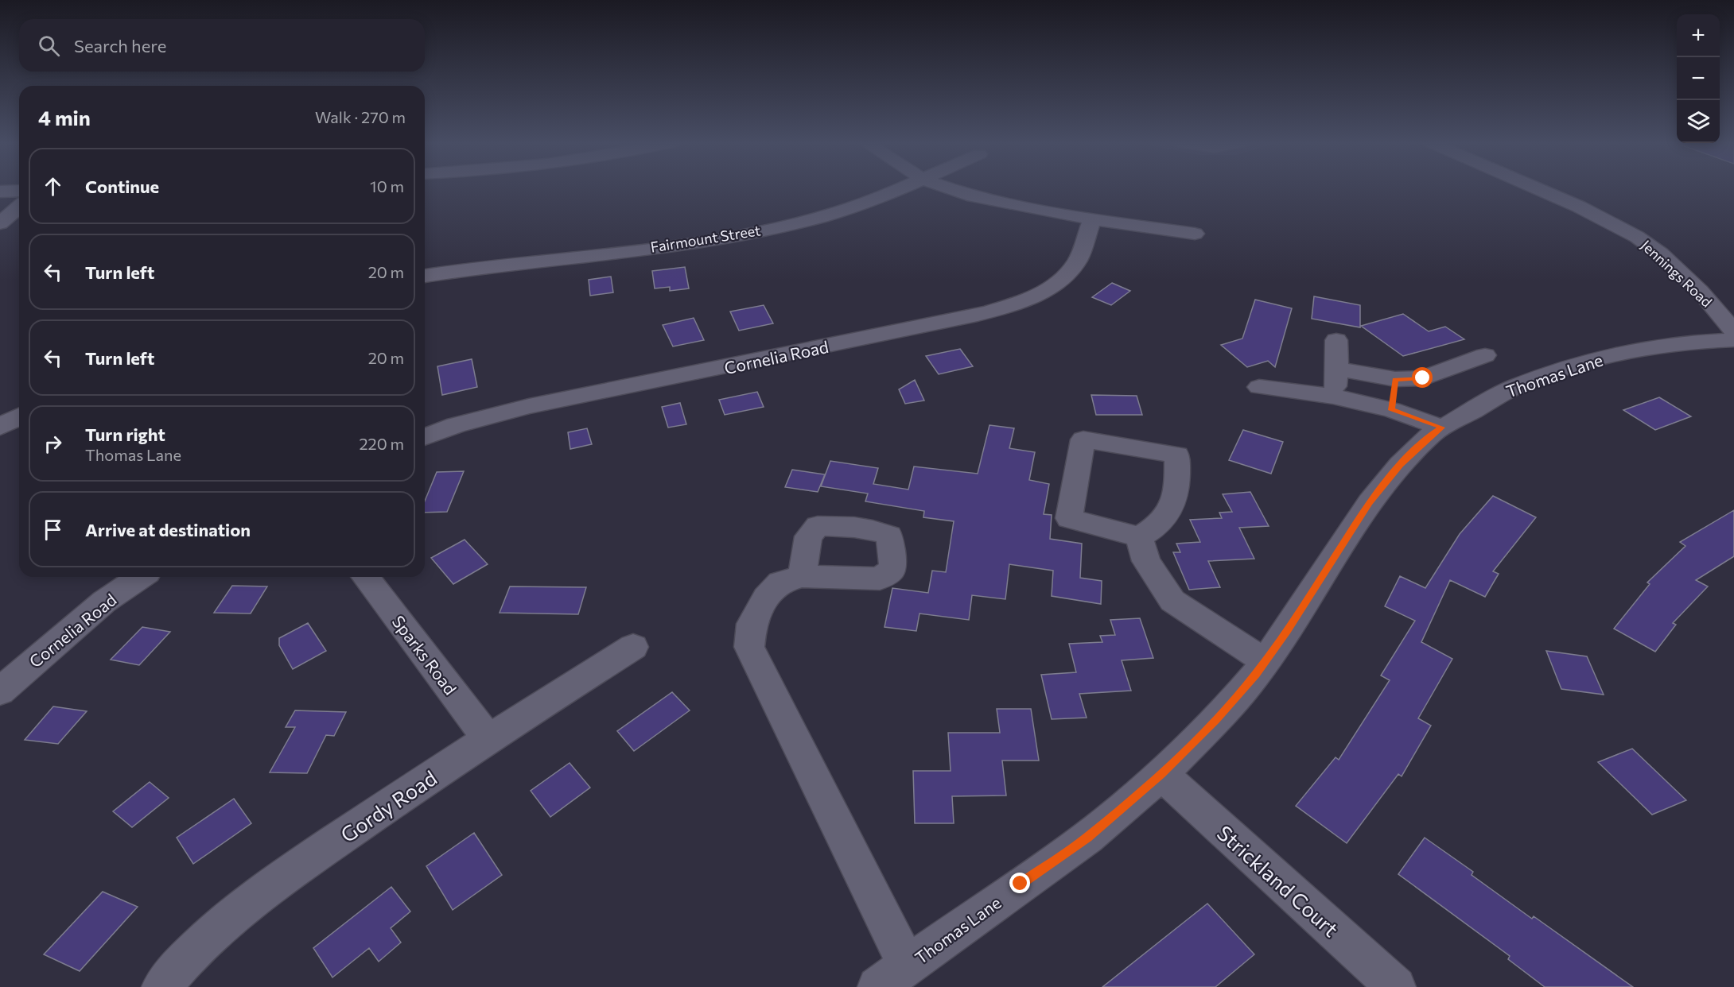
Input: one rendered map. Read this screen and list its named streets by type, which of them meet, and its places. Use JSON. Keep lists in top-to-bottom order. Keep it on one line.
{"streets":{"street":["Fairmount Street","Jennings Road","Cornelia Road","Thomas Lane","Sparks Road","Gordy Road","Strickland Court"]},"crossings":[["Thomas Lane","Strickland Court"],["Sparks Road","Gordy Road"]],"page":{"map_buttons":["+","−"],"search":"Search here","heading":["4 min","Walk · 270 m"],"list":[["Continue","10 m"],["Turn left","20 m"],["Turn left","20 m"],["Turn right","Thomas Lane","220 m"],"Arrive at destination"]}}
